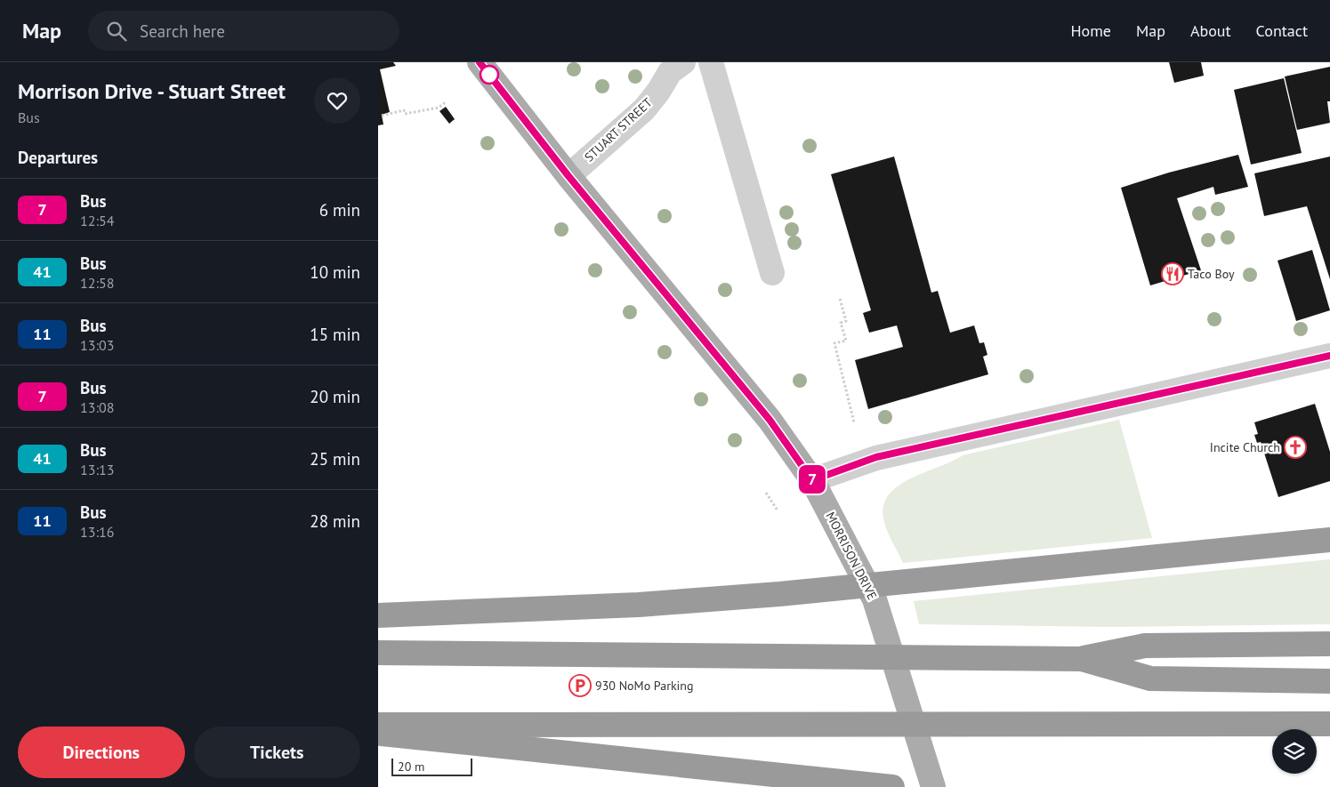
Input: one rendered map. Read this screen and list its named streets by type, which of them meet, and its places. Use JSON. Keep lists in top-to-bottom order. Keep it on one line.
{"streets":{"main road":["MORRISON DRIVE"],"street":["STUART STREET"]},"crossings":[["STUART STREET","MORRISON DRIVE"]],"places":{"restaurant":["Taco Boy"],"church":["Incite Church"],"parking":["930 NoMo Parking"]},"lines":["bus line 7"],"scale_bar":"20 m","page":{"header":"Map","search":"Search here","nav":["Home","Map","About","Contact"],"heading":[["Morrison Drive - Stuart Street","Bus"],"Departures"],"on_map":"7","list":[{"mark":"7","name":"Bus","note":"12:54","value":"6 min"},{"mark":"41","name":"Bus","note":"12:58","value":"10 min"},{"mark":"11","name":"Bus","note":"13:03","value":"15 min"},{"mark":"7","name":"Bus","note":"13:08","value":"20 min"},{"mark":"41","name":"Bus","note":"13:13","value":"25 min"},{"mark":"11","name":"Bus","note":"13:16","value":"28 min"}],"buttons":["Directions","Tickets"],"scale":"20 m"}}
